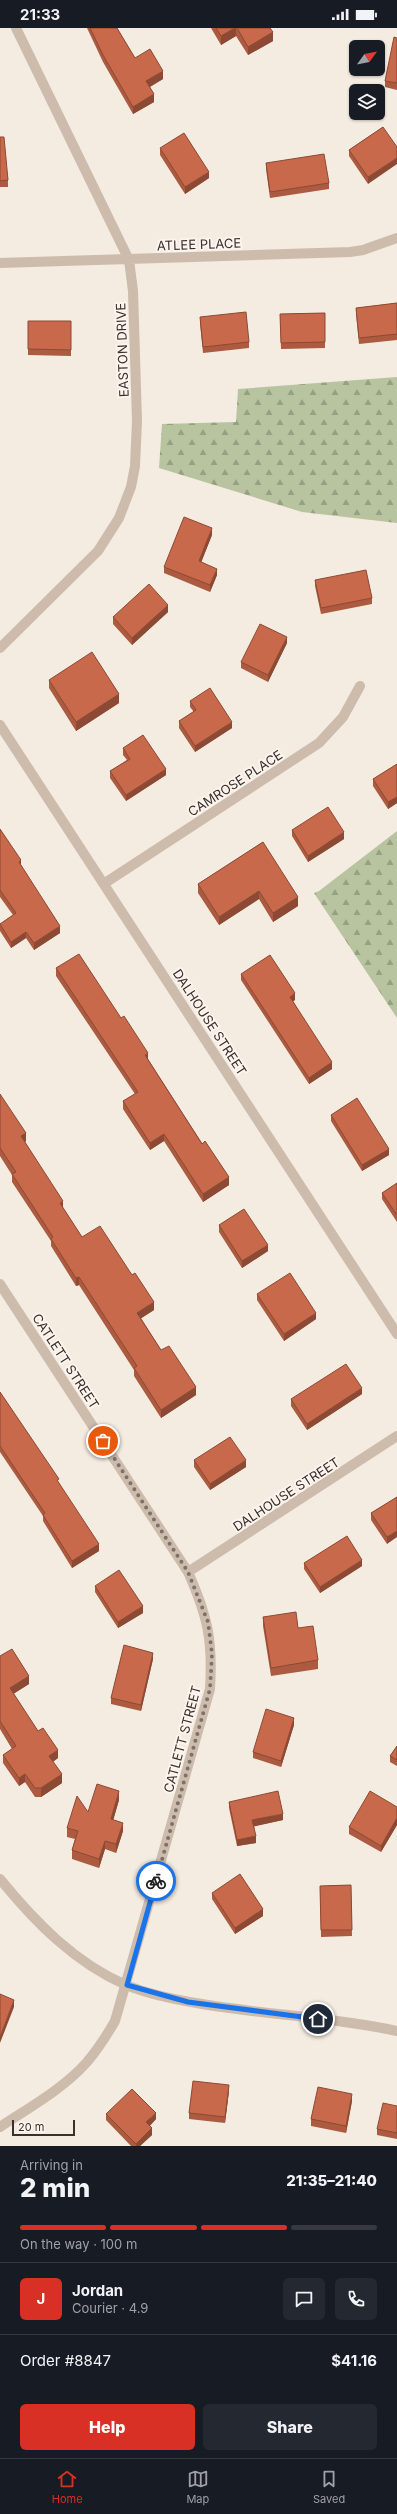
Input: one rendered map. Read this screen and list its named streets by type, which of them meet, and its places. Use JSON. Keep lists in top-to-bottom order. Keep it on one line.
{"streets":{"street":["ATLEE PLACE","EASTON DRIVE","CAMROSE PLACE","DALHOUSE STREET","CATLETT STREET"]},"crossings":[["ATLEE PLACE","EASTON DRIVE"],["CAMROSE PLACE","DALHOUSE STREET"],["DALHOUSE STREET","CATLETT STREET"]],"scale_bar":"20 m","north":"top right","page":{"status":"21:33","scale":"20 m","heading":["2 min","Arriving in","21:35–21:40"],"panel":["Jordan","Courier · 4.9","Order #8847","$41.16"],"bar":"On the way · 100 m","round":"J","buttons":["Help","Share"],"tabs":["Home","Map","Saved"]}}
